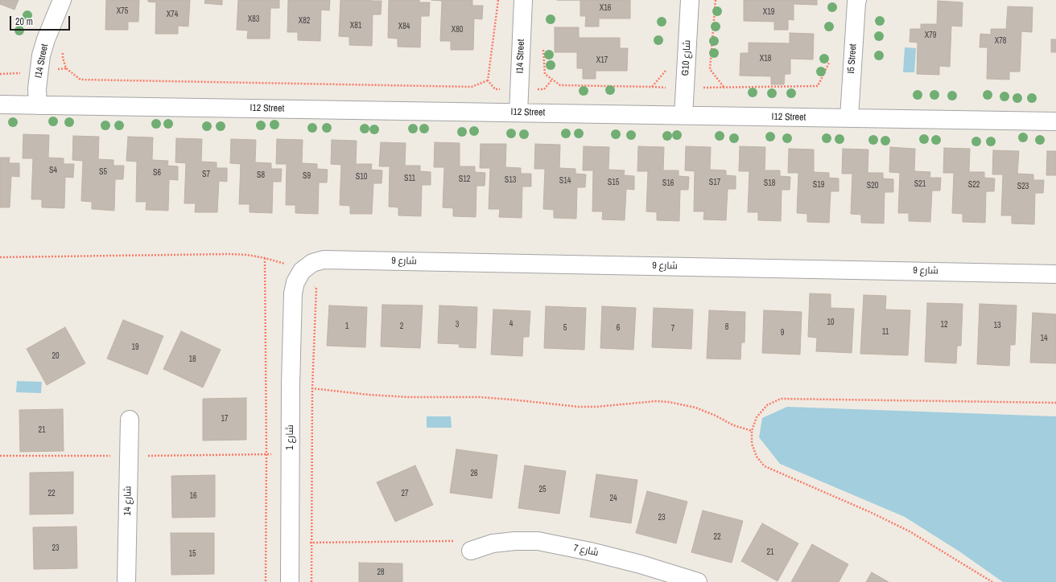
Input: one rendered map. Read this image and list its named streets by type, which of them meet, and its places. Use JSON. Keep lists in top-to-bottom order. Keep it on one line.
{"streets":{"street":["I14 Street","G10 شارع","I5 Street","I12 Street","شارع 9","شارع 1","شارع 14","شارع 7"]},"crossings":[["I14 Street","I12 Street"],["G10 شارع","I12 Street"],["I5 Street","I12 Street"],["شارع 9","شارع 1"]],"house_numbers":["X16","X75","X19","X74","X83","X82","X81","X84","X80","X79","X78","X18","X17","S4","S5","S6","S7","S8","S9","S10","S11","S12","S13","S14","S15","S17","S16","S18","S21","S19","S22","S20","S23","10","4","3","12","13","1","2","8","5","6","7","11","9","14","19","20","18","17","21","26","25","22","27","16","24","23","22","23","21","15","28"],"scale_bar":"20 m"}
